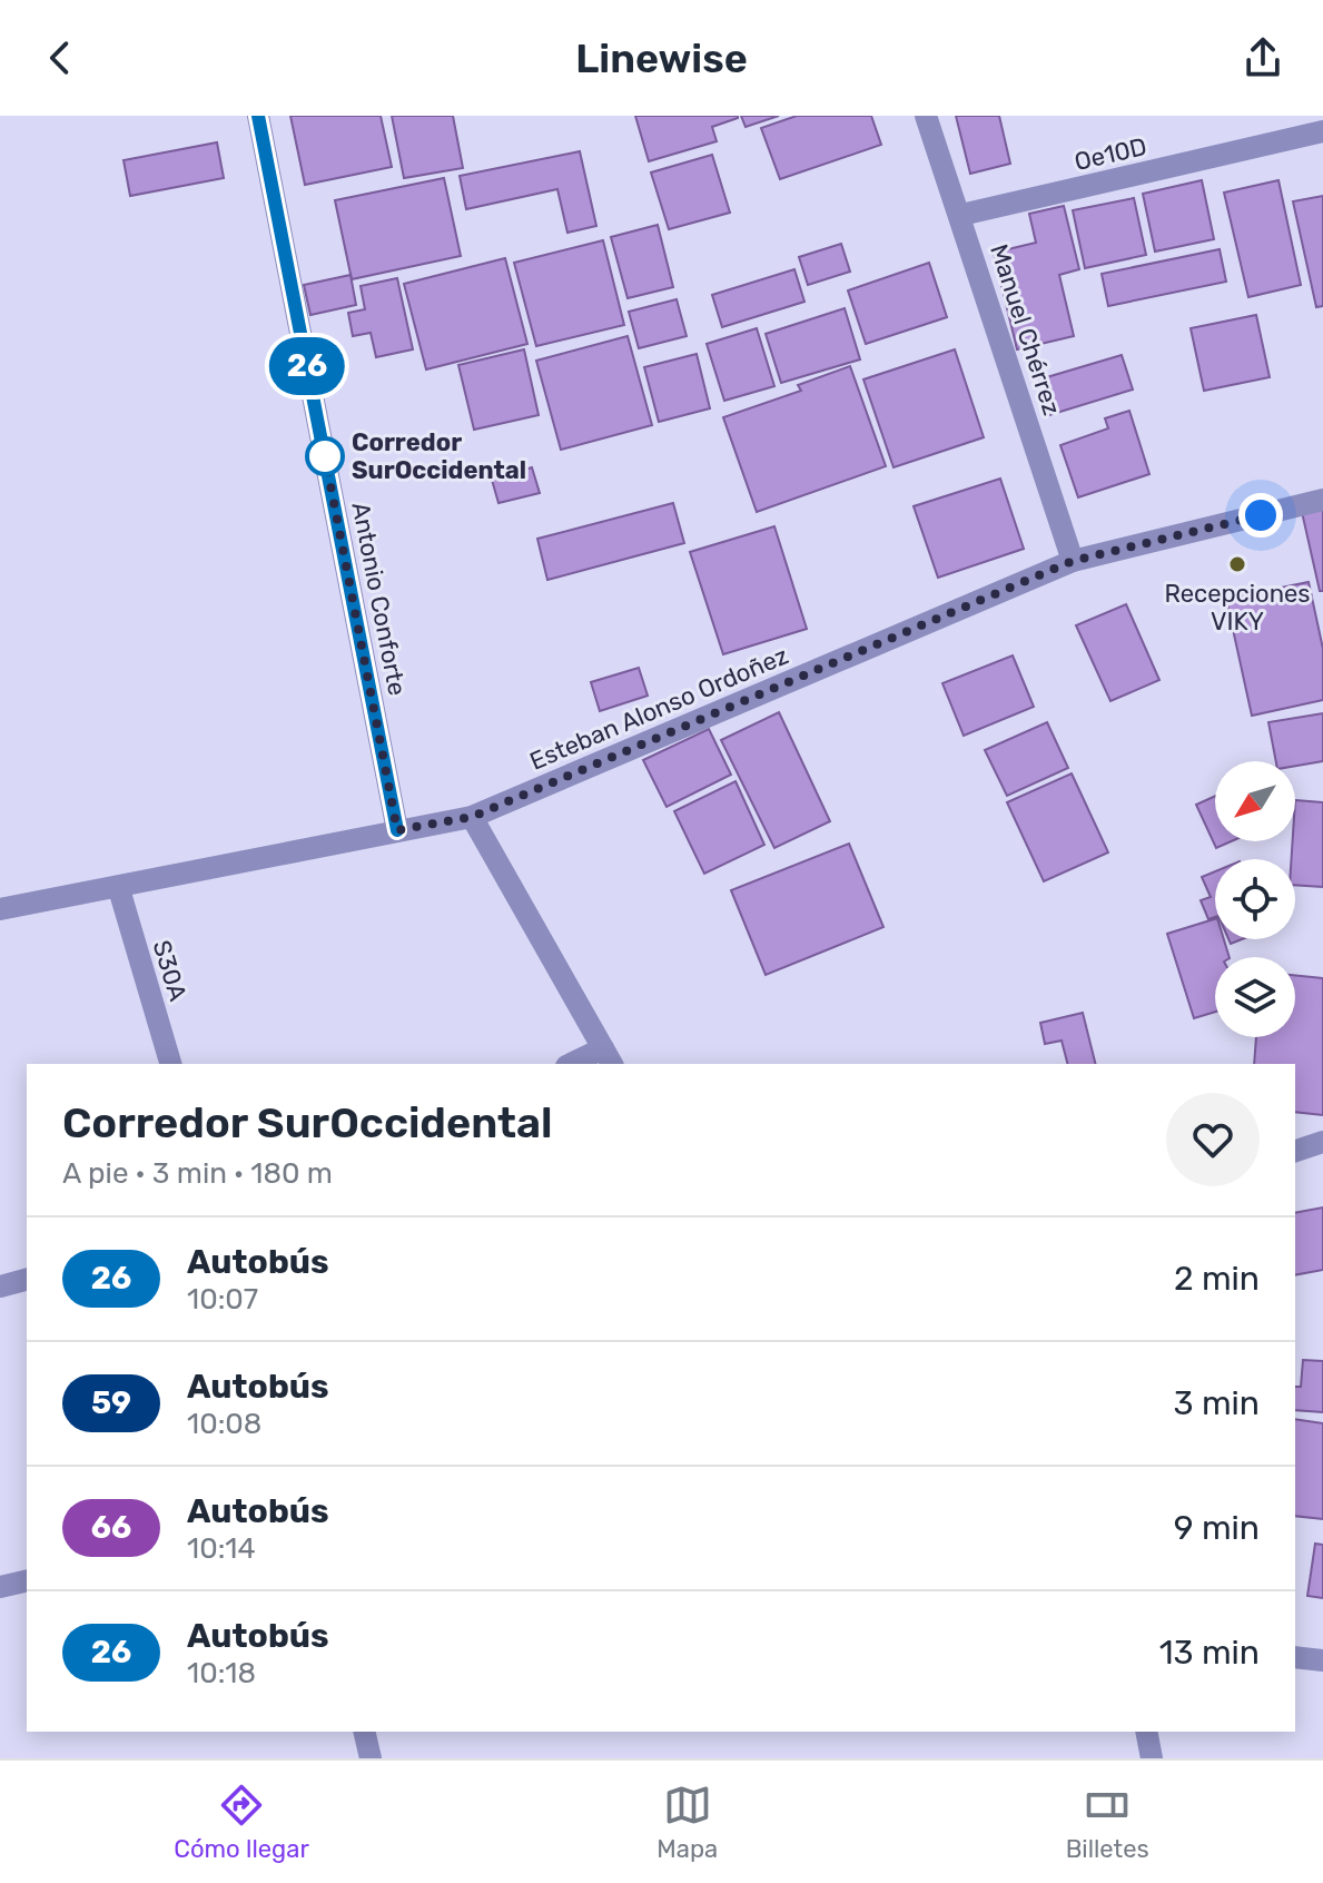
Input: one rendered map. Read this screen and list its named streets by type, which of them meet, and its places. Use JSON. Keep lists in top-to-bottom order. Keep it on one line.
{"streets":{"street":["Oe10D","Manuel Chérrez","Antonio Conforte","Esteban Alonso Ordoñez","S30A"]},"crossings":[["Oe10D","Manuel Chérrez"],["Manuel Chérrez","Esteban Alonso Ordoñez"],["Antonio Conforte","Esteban Alonso Ordoñez"],["Esteban Alonso Ordoñez","S30A"]],"places":["Corredor SurOccidental","Recepciones VIKY"],"lines":["bus line 26"],"north":"bottom left","page":{"header":"Linewise","on_map":"26","heading":["Corredor SurOccidental","A pie · 3 min · 180 m"],"list":[{"mark":"26","name":"Autobús","note":"10:07","value":"2 min"},{"mark":"59","name":"Autobús","note":"10:08","value":"3 min"},{"mark":"66","name":"Autobús","note":"10:14","value":"9 min"},{"mark":"26","name":"Autobús","note":"10:18","value":"13 min"}],"tabs":["Cómo llegar","Mapa","Billetes"]}}
